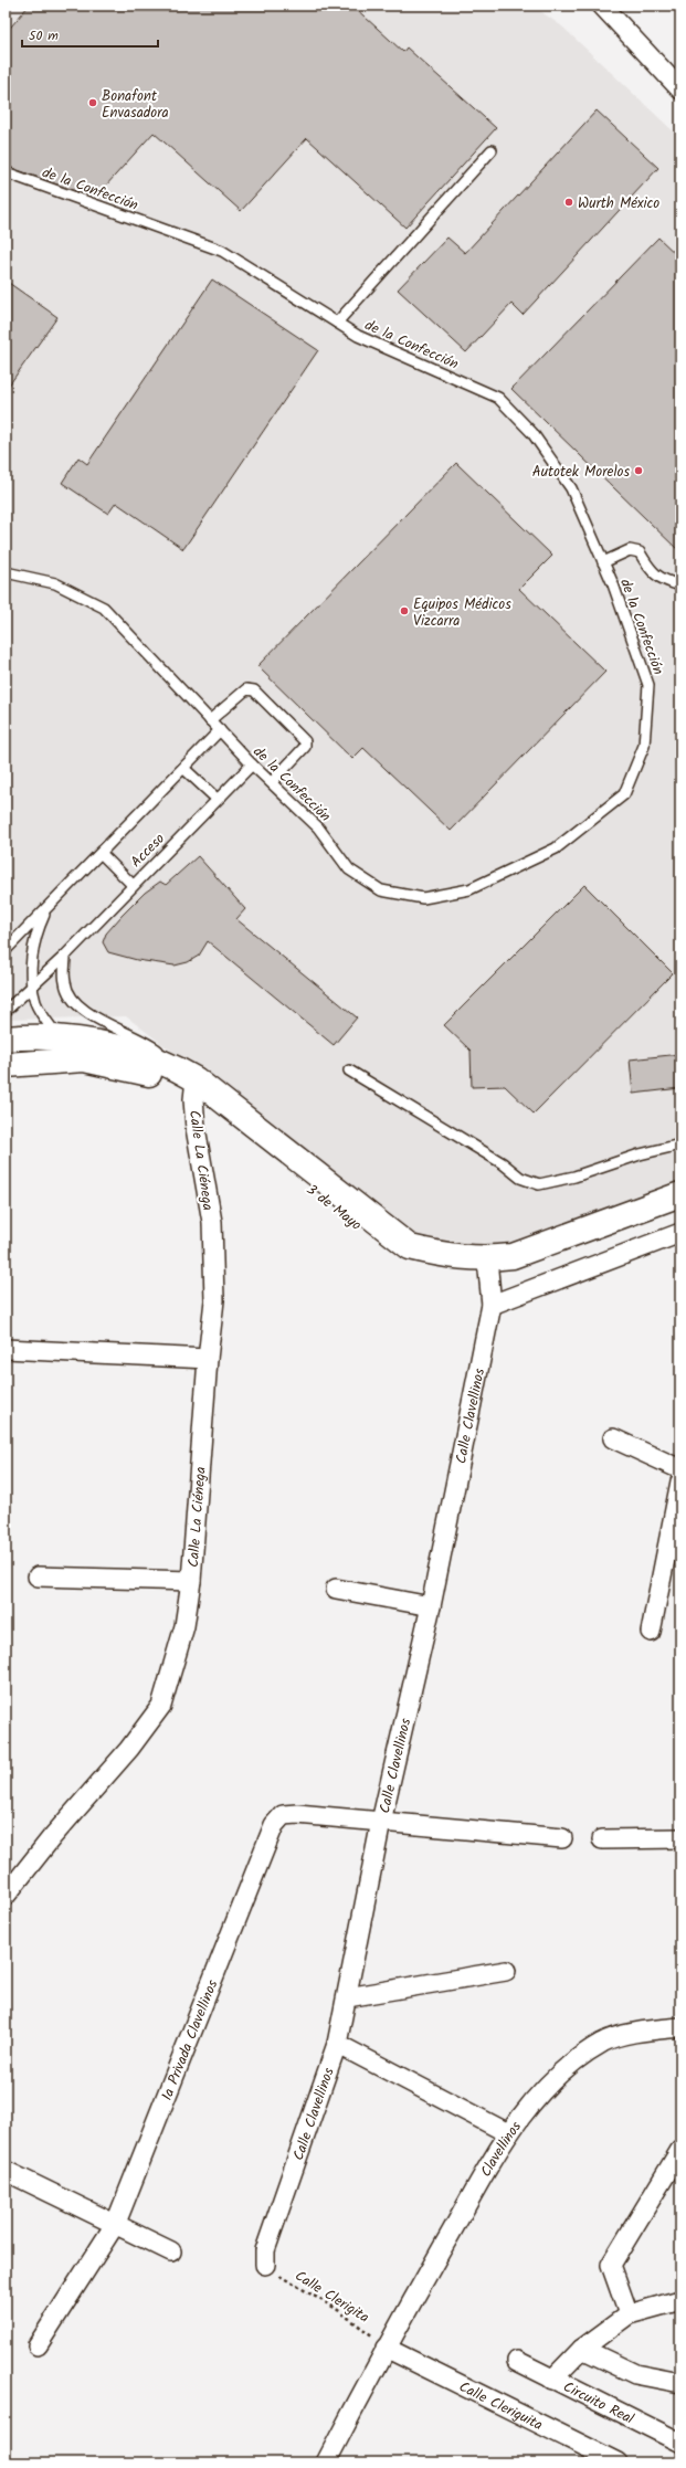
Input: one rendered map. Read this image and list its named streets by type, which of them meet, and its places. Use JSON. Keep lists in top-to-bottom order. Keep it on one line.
{"streets":{"main road":["3 de Mayo"],"street":["Calle La Ciénega","Calle Clavellinos","1a Privada Clavellinos","Clavellinos","Circuito Real","Calle Cleriguita"],"lane":["de la Confección","Acceso"],"path":["Calle Clerigita"]},"crossings":[["de la Confección","Acceso"],["Acceso","3 de Mayo"],["Calle La Ciénega","3 de Mayo"],["3 de Mayo","Calle Clavellinos"],["Calle Clavellinos","1a Privada Clavellinos"],["Calle Clavellinos","Calle Clerigita"],["Clavellinos","Calle Clerigita"],["Clavellinos","Calle Cleriguita"],["Calle Clerigita","Calle Cleriguita"]],"places":["Bonafont Envasadora","Wurth México","Autotek Morelos","Equipos Médicos Vizcarra"],"scale_bar":"50 m"}
